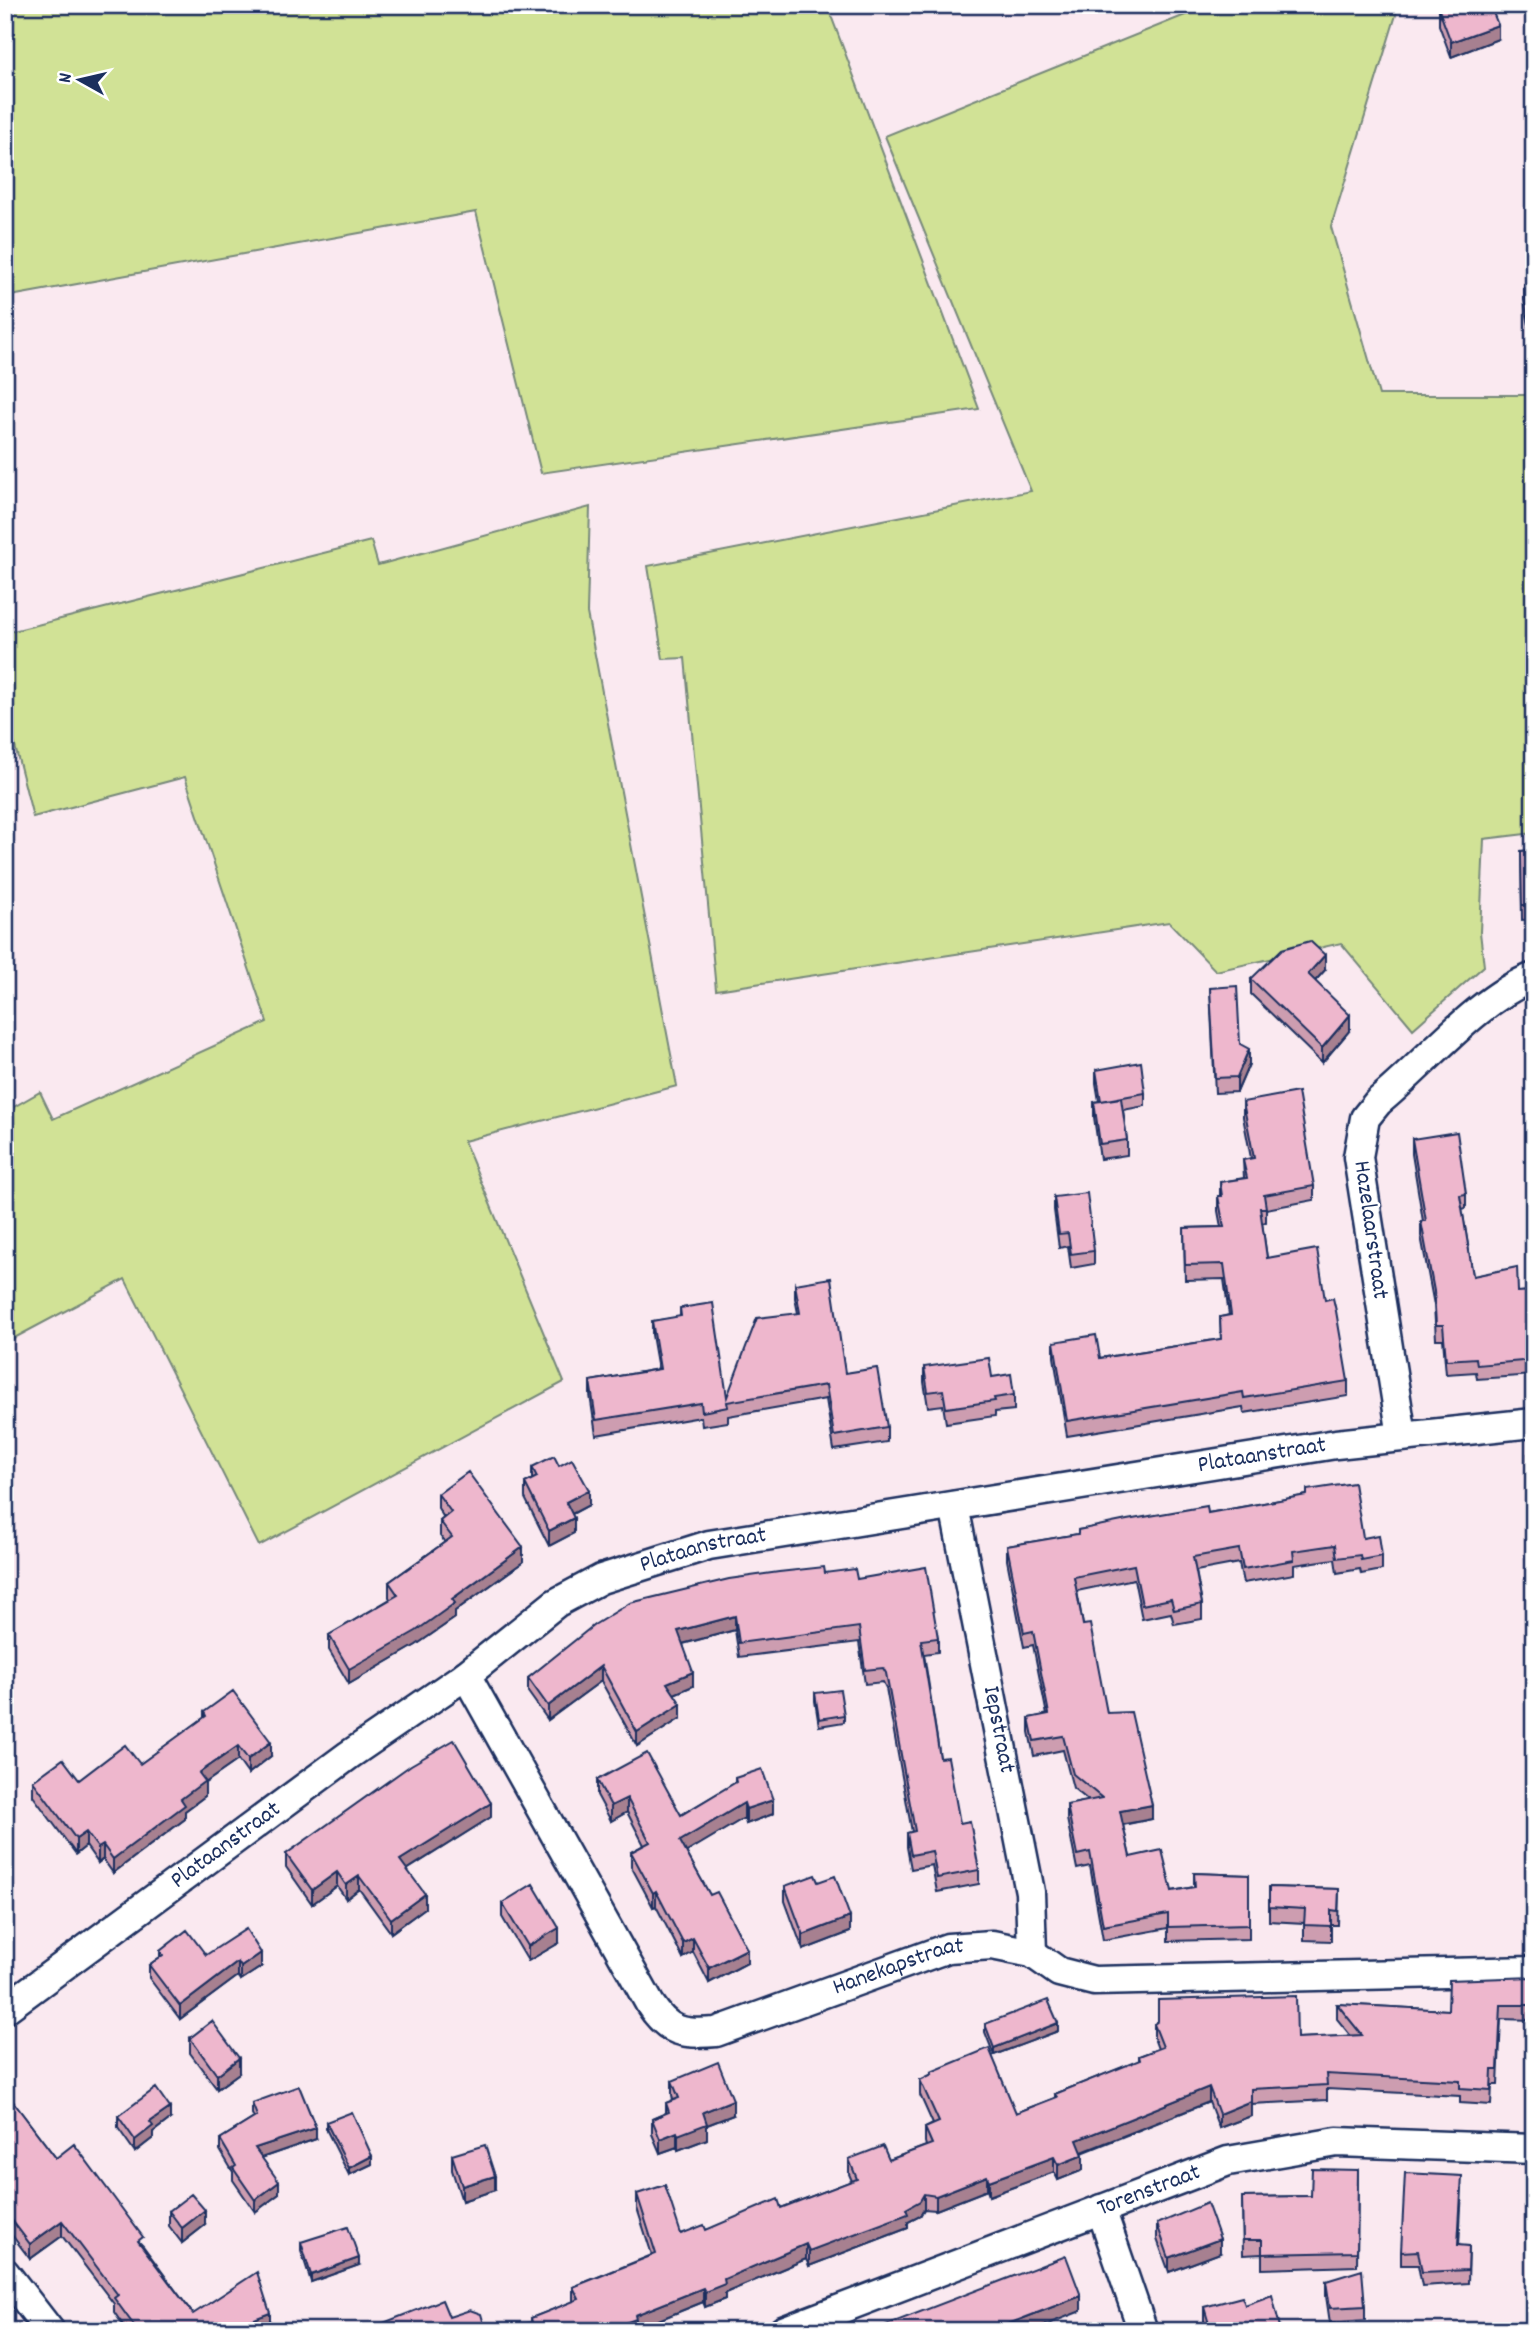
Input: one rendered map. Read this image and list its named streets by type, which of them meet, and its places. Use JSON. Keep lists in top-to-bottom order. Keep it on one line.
{"streets":{"street":["Hazelaarstraat","Plataanstraat","Iepstraat","Hanekapstraat","Torenstraat"]},"crossings":[["Hazelaarstraat","Plataanstraat"],["Plataanstraat","Iepstraat"],["Plataanstraat","Hanekapstraat"],["Iepstraat","Hanekapstraat"]],"north":"left"}
